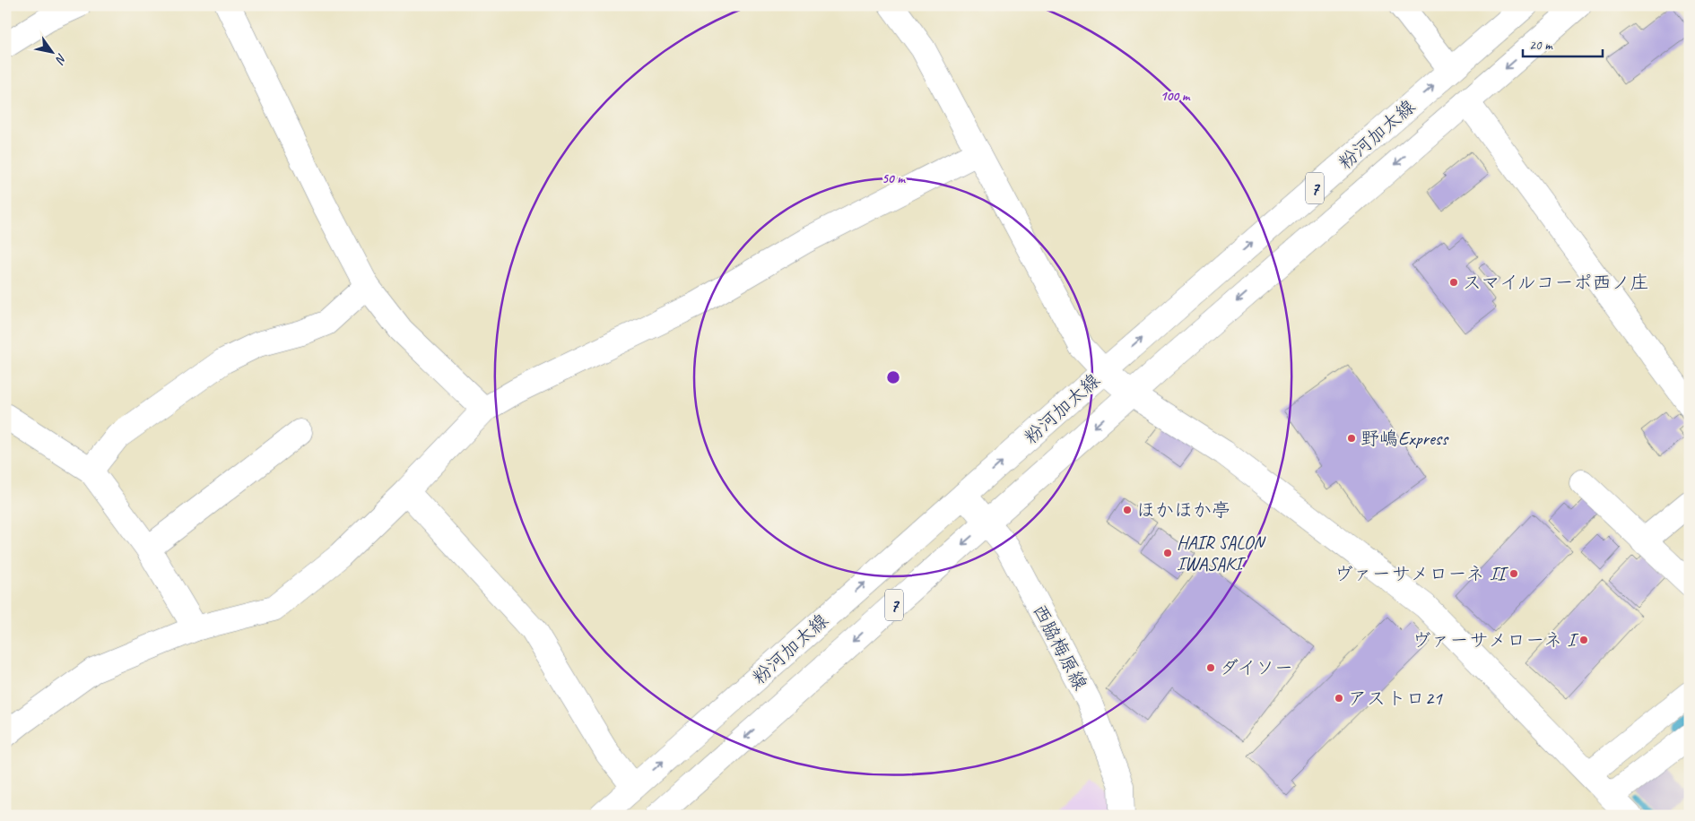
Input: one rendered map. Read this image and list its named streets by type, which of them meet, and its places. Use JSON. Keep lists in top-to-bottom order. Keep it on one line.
{"streets":{"street":["粉河加太線","7","西脇梅原線"]},"crossings":[["粉河加太線","西脇梅原線"]],"places":["スマイルコーポ西ノ庄","野嶋Express","ほかほか亭","HAIR SALON IWASAKI","ヴァーサメローネ II","ヴァーサメローネ I","ダイソー","アストロ21"],"scale_bar":"20 m","north":"bottom right","rings":["100 m","50 m"]}
